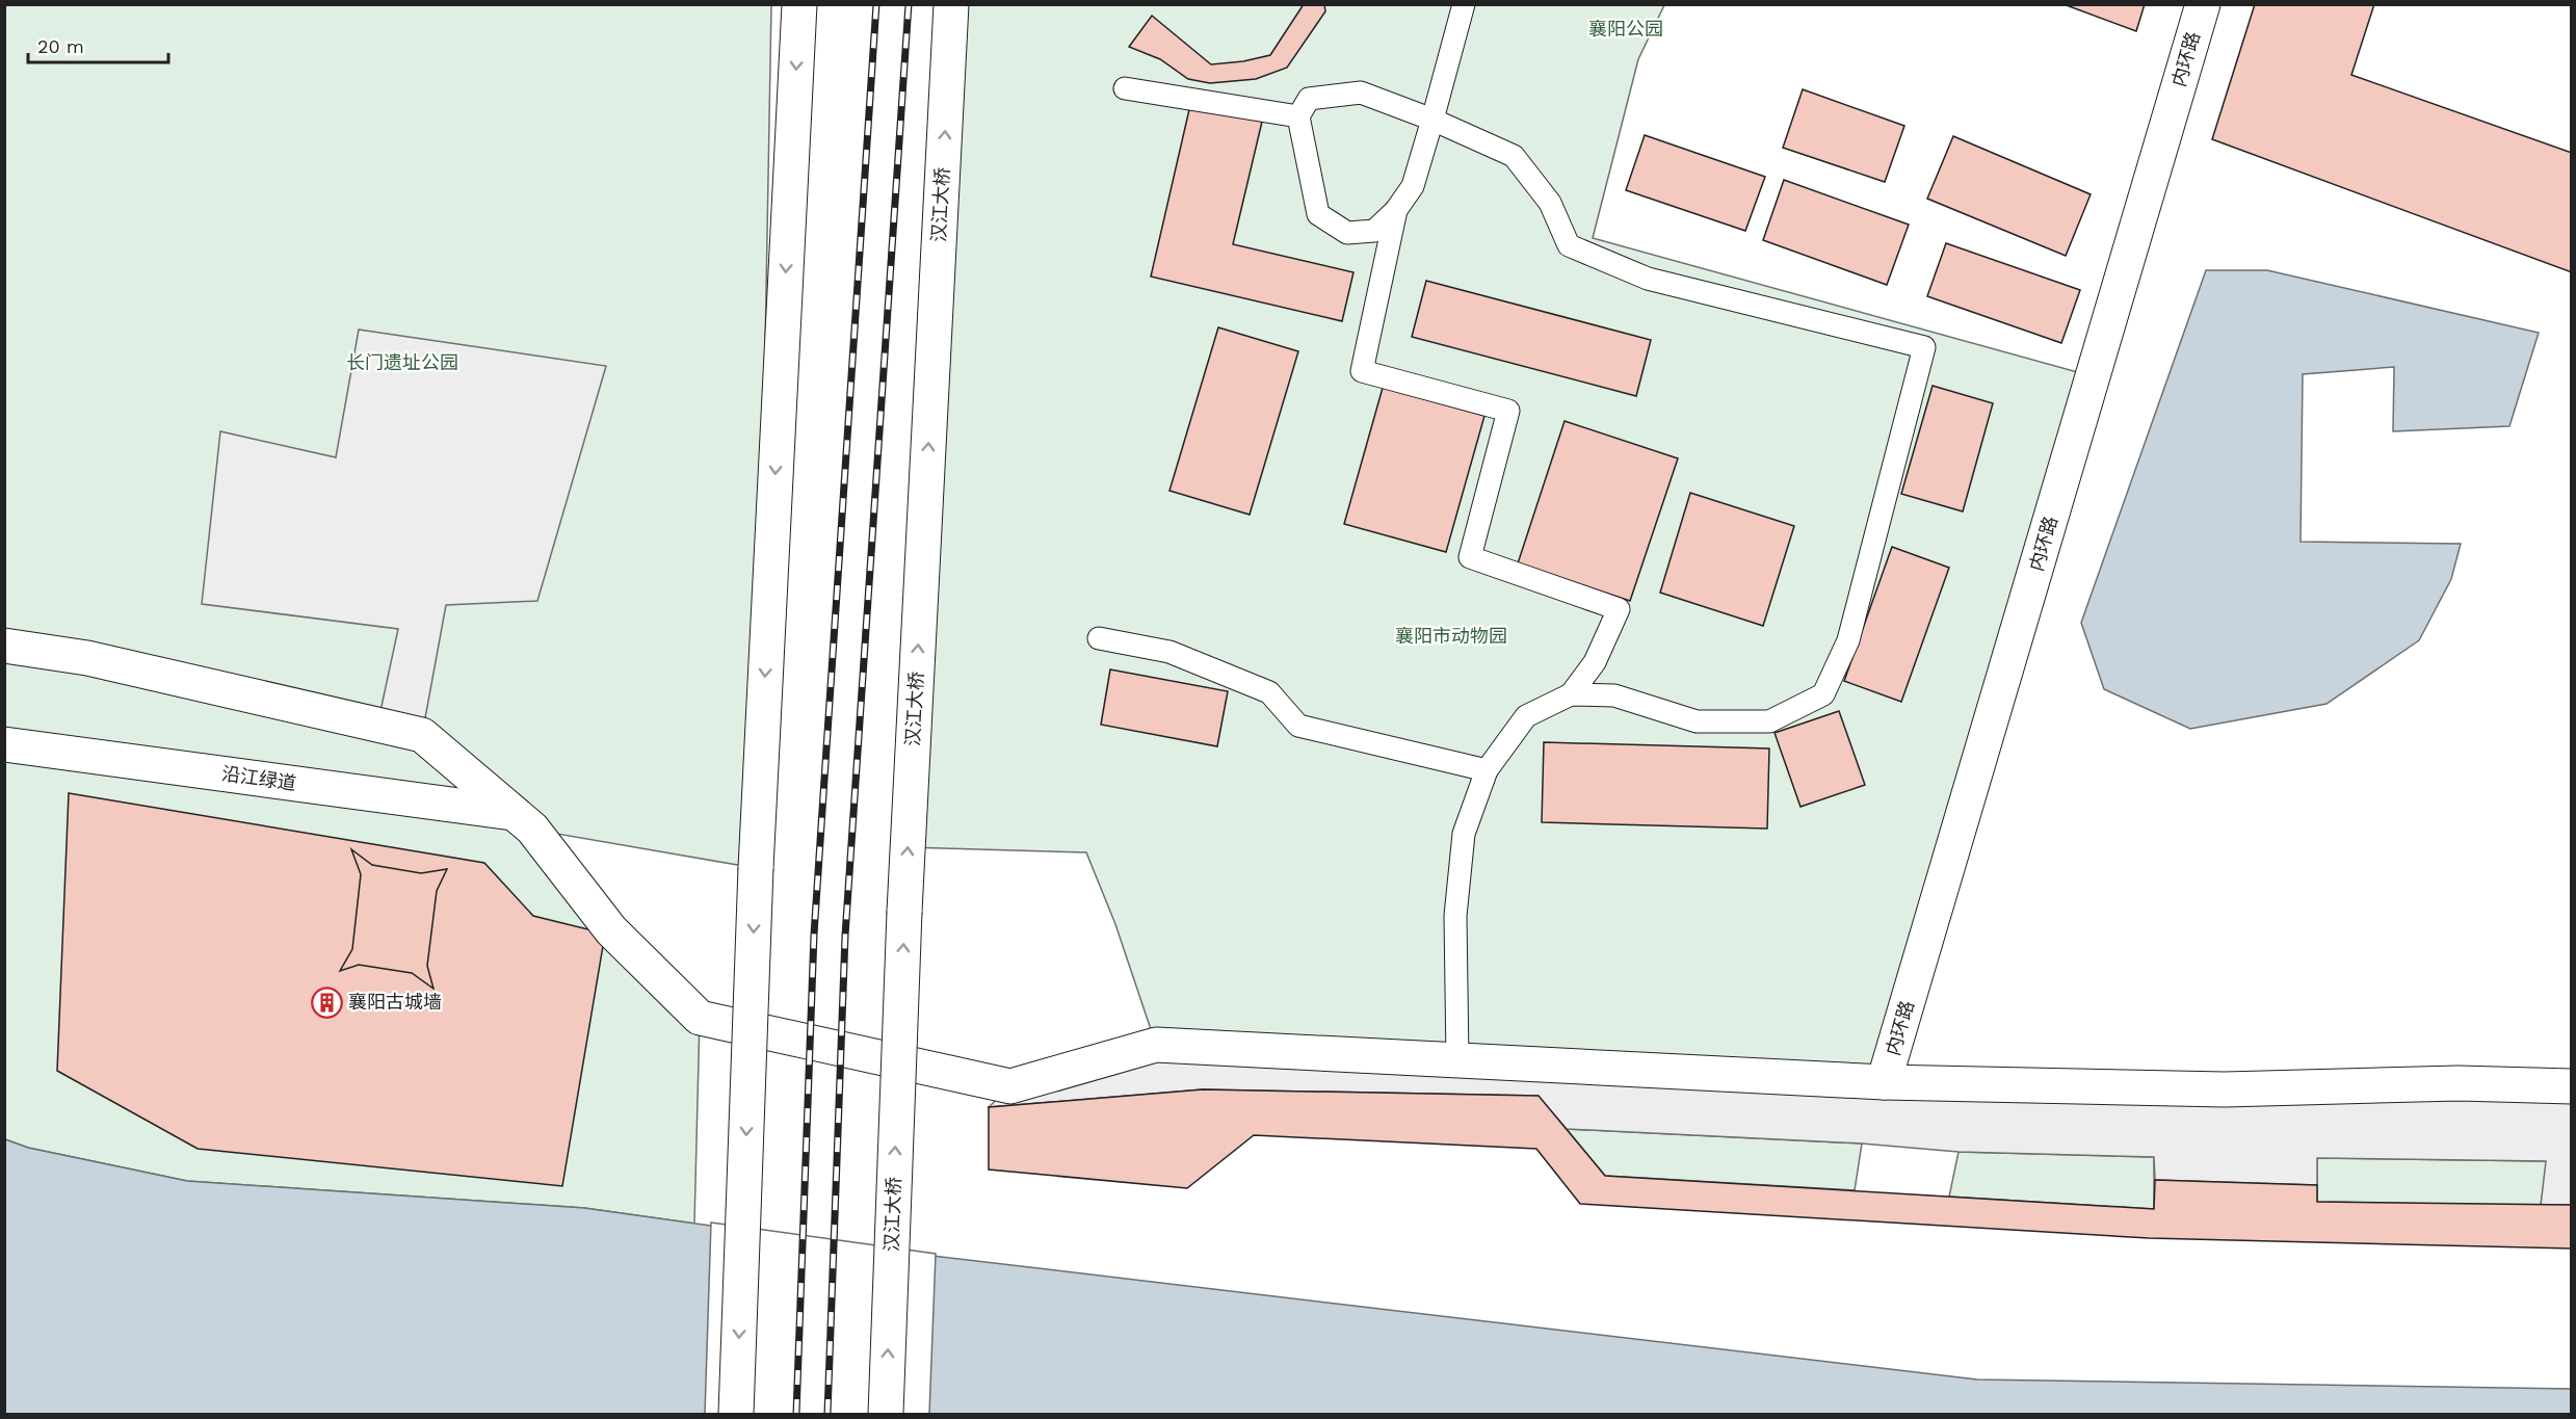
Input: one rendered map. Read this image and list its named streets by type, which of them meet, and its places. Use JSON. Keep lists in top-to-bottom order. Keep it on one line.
{"streets":{"street":["内环路","汉江大桥","沿江绿道"]},"parks":["襄阳公园","长门遗址公园","襄阳市动物园"],"places":{"building":["襄阳古城墙"]},"scale_bar":"20 m"}
